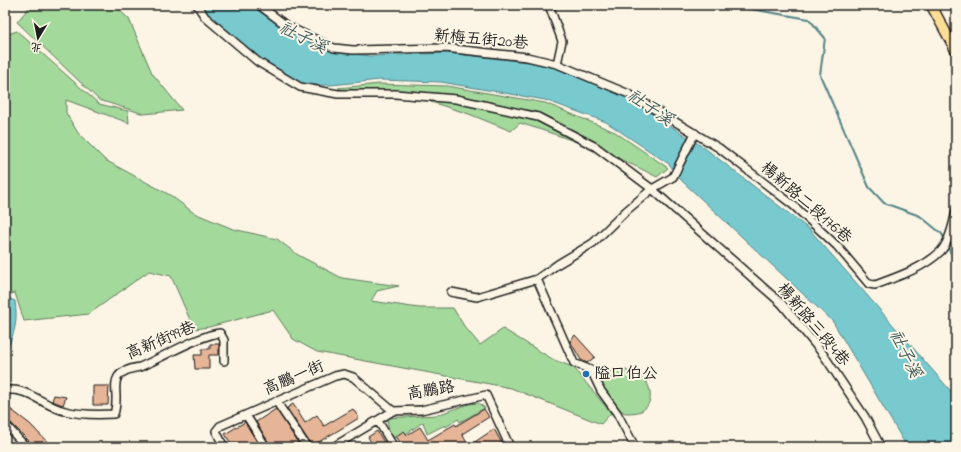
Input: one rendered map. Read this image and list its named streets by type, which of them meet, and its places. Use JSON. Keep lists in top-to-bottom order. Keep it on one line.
{"streets":{"street":["新梅五街20巷","楊新路二段176巷","楊新路三段4巷","高新街99巷","高鵬一街","高鵬路"]},"crossings":[["新梅五街20巷","楊新路二段176巷"],["高鵬一街","高鵬路"]],"water":["社子溪"],"places":["隘口伯公"],"north":"bottom"}
